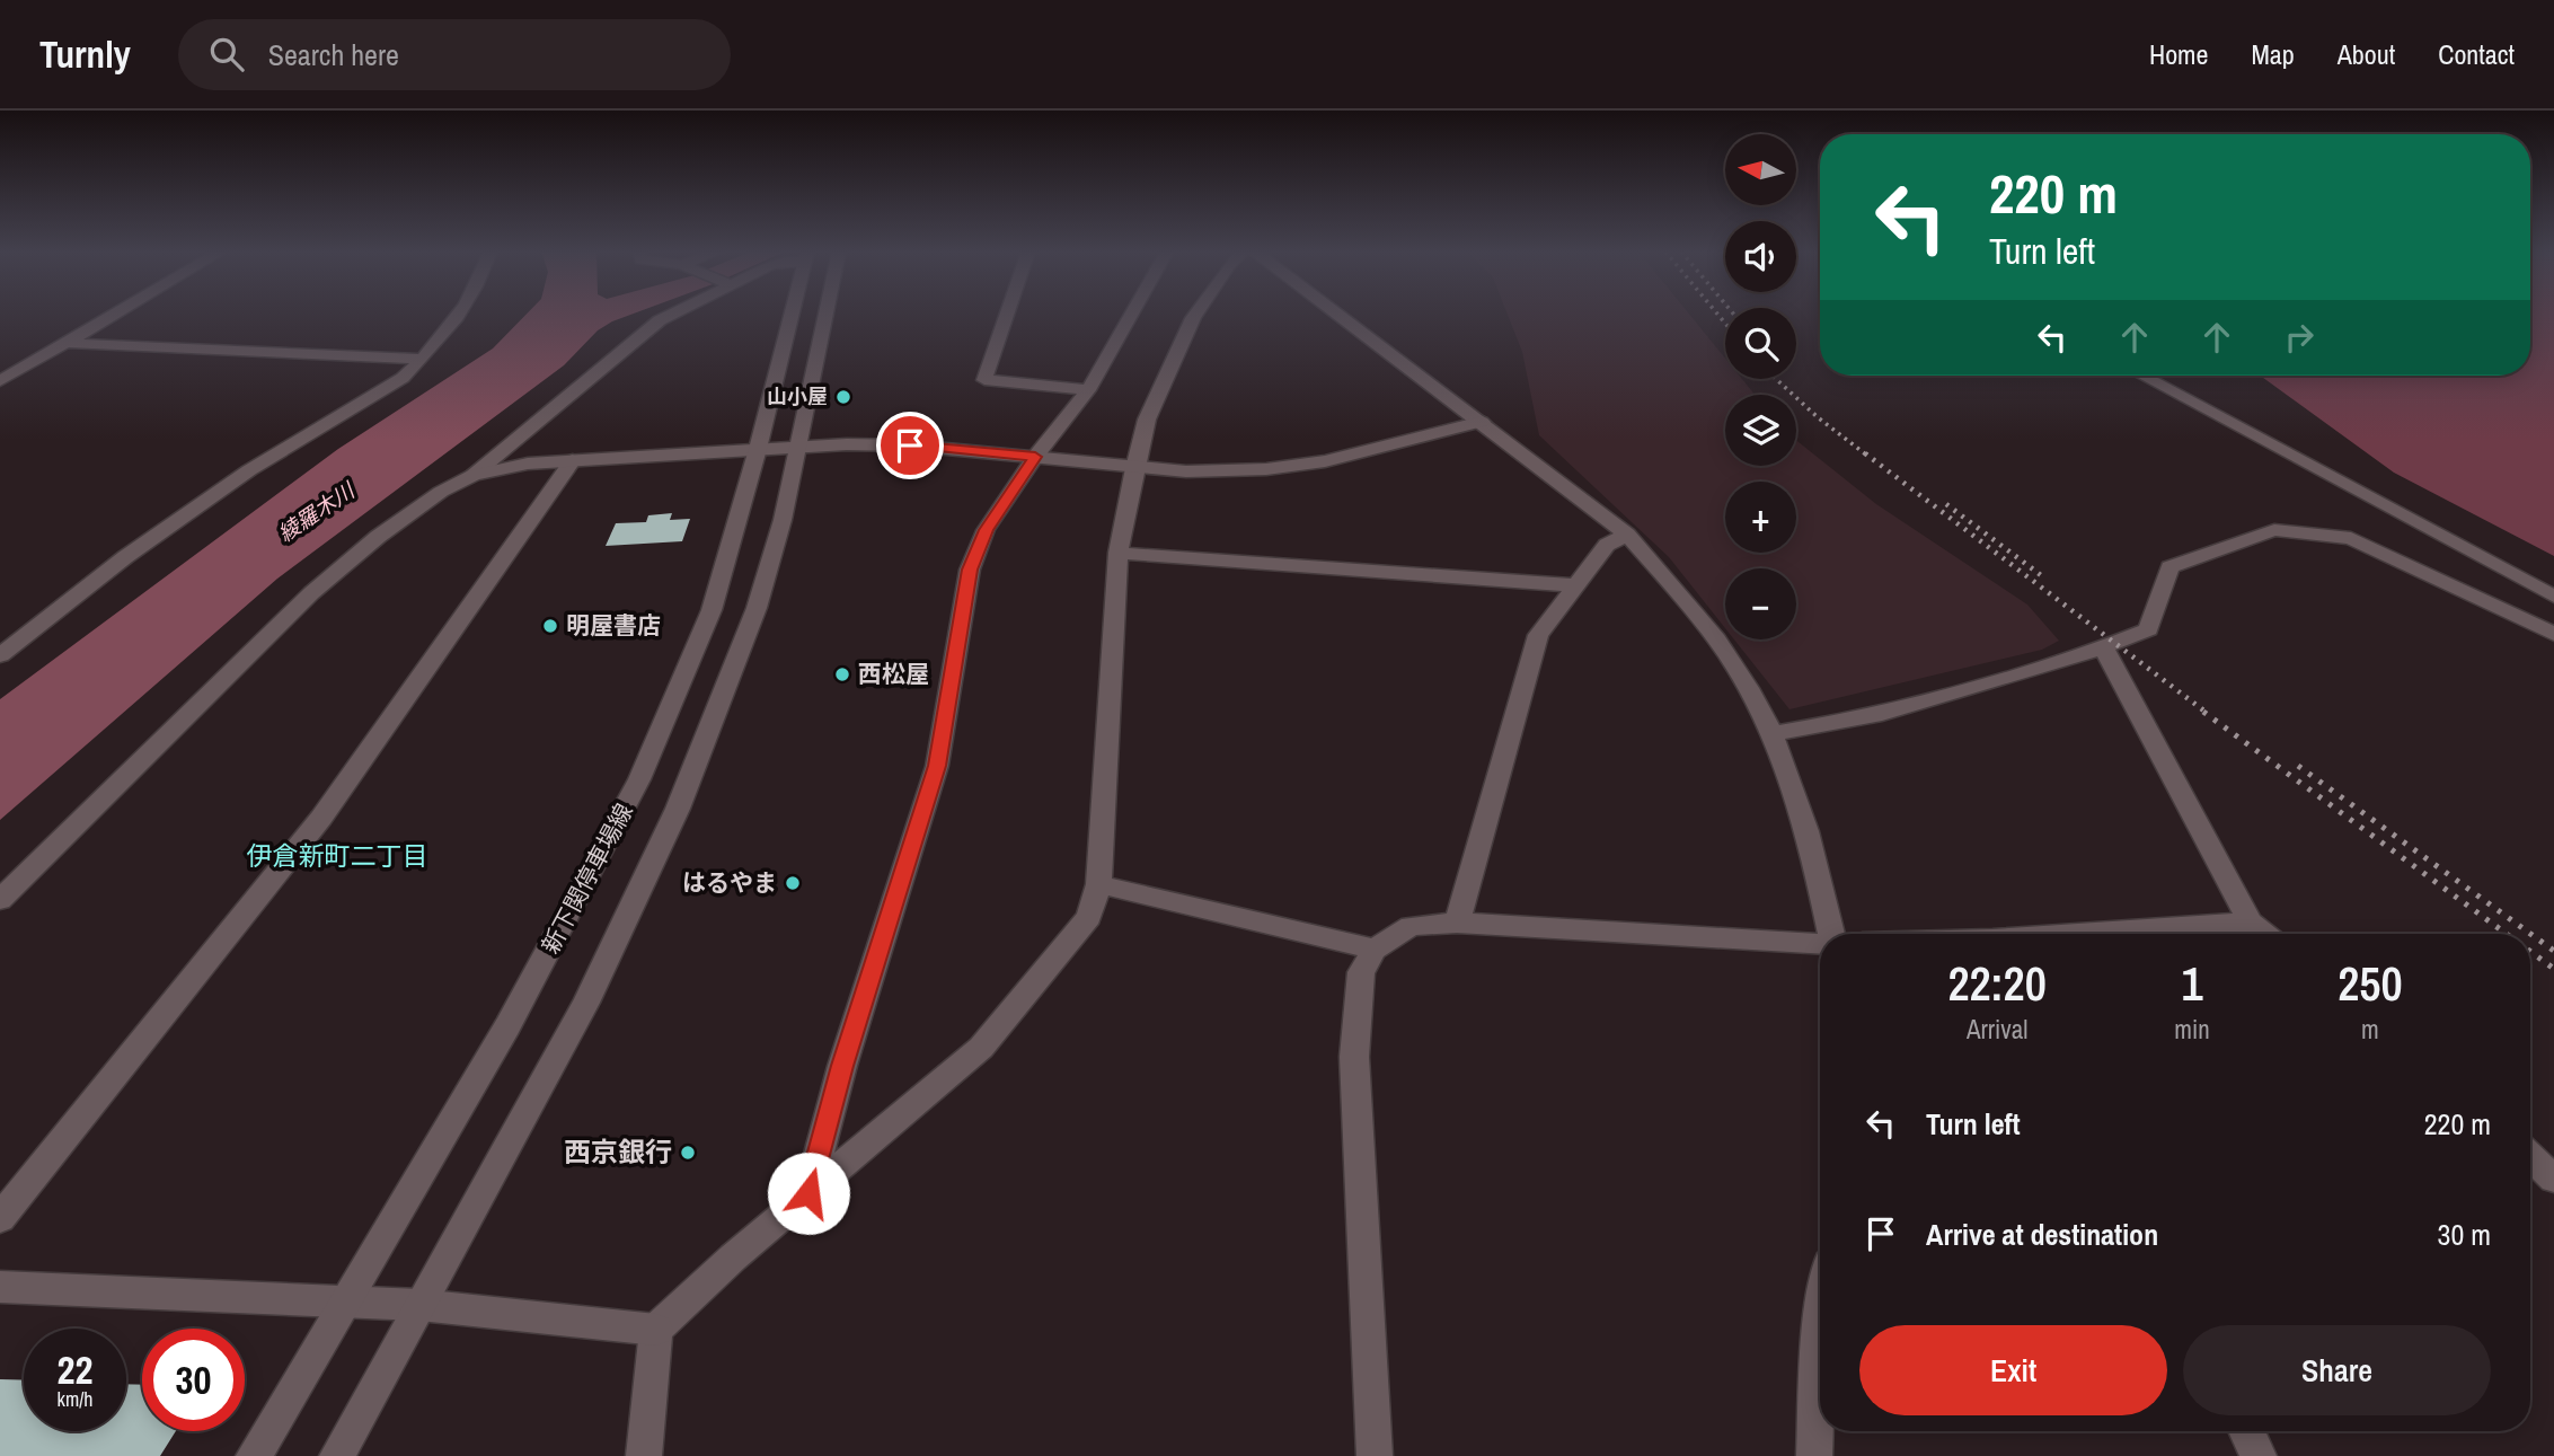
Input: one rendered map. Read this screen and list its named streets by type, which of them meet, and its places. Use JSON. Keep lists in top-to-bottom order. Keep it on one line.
{"streets":{"street":["新下関停車場線"]},"districts":["伊倉新町二丁目"],"water":["綾羅木川"],"places":["山小屋","明屋書店","西松屋","はるやま","西京銀行"],"north":"left","page":{"header":"Turnly","search":"Search here","nav":["Home","Map","About","Contact"],"map_buttons":["+","−"],"turn":["220 m","Turn left"],"eta":["22:20","Arrival","1","min","250","m"],"list":[{"name":"Turn left","value":"220 m"},{"name":"Arrive at destination","value":"30 m"}],"buttons":["Exit","Share"],"speed":"22 km/h","limit":"30"}}
